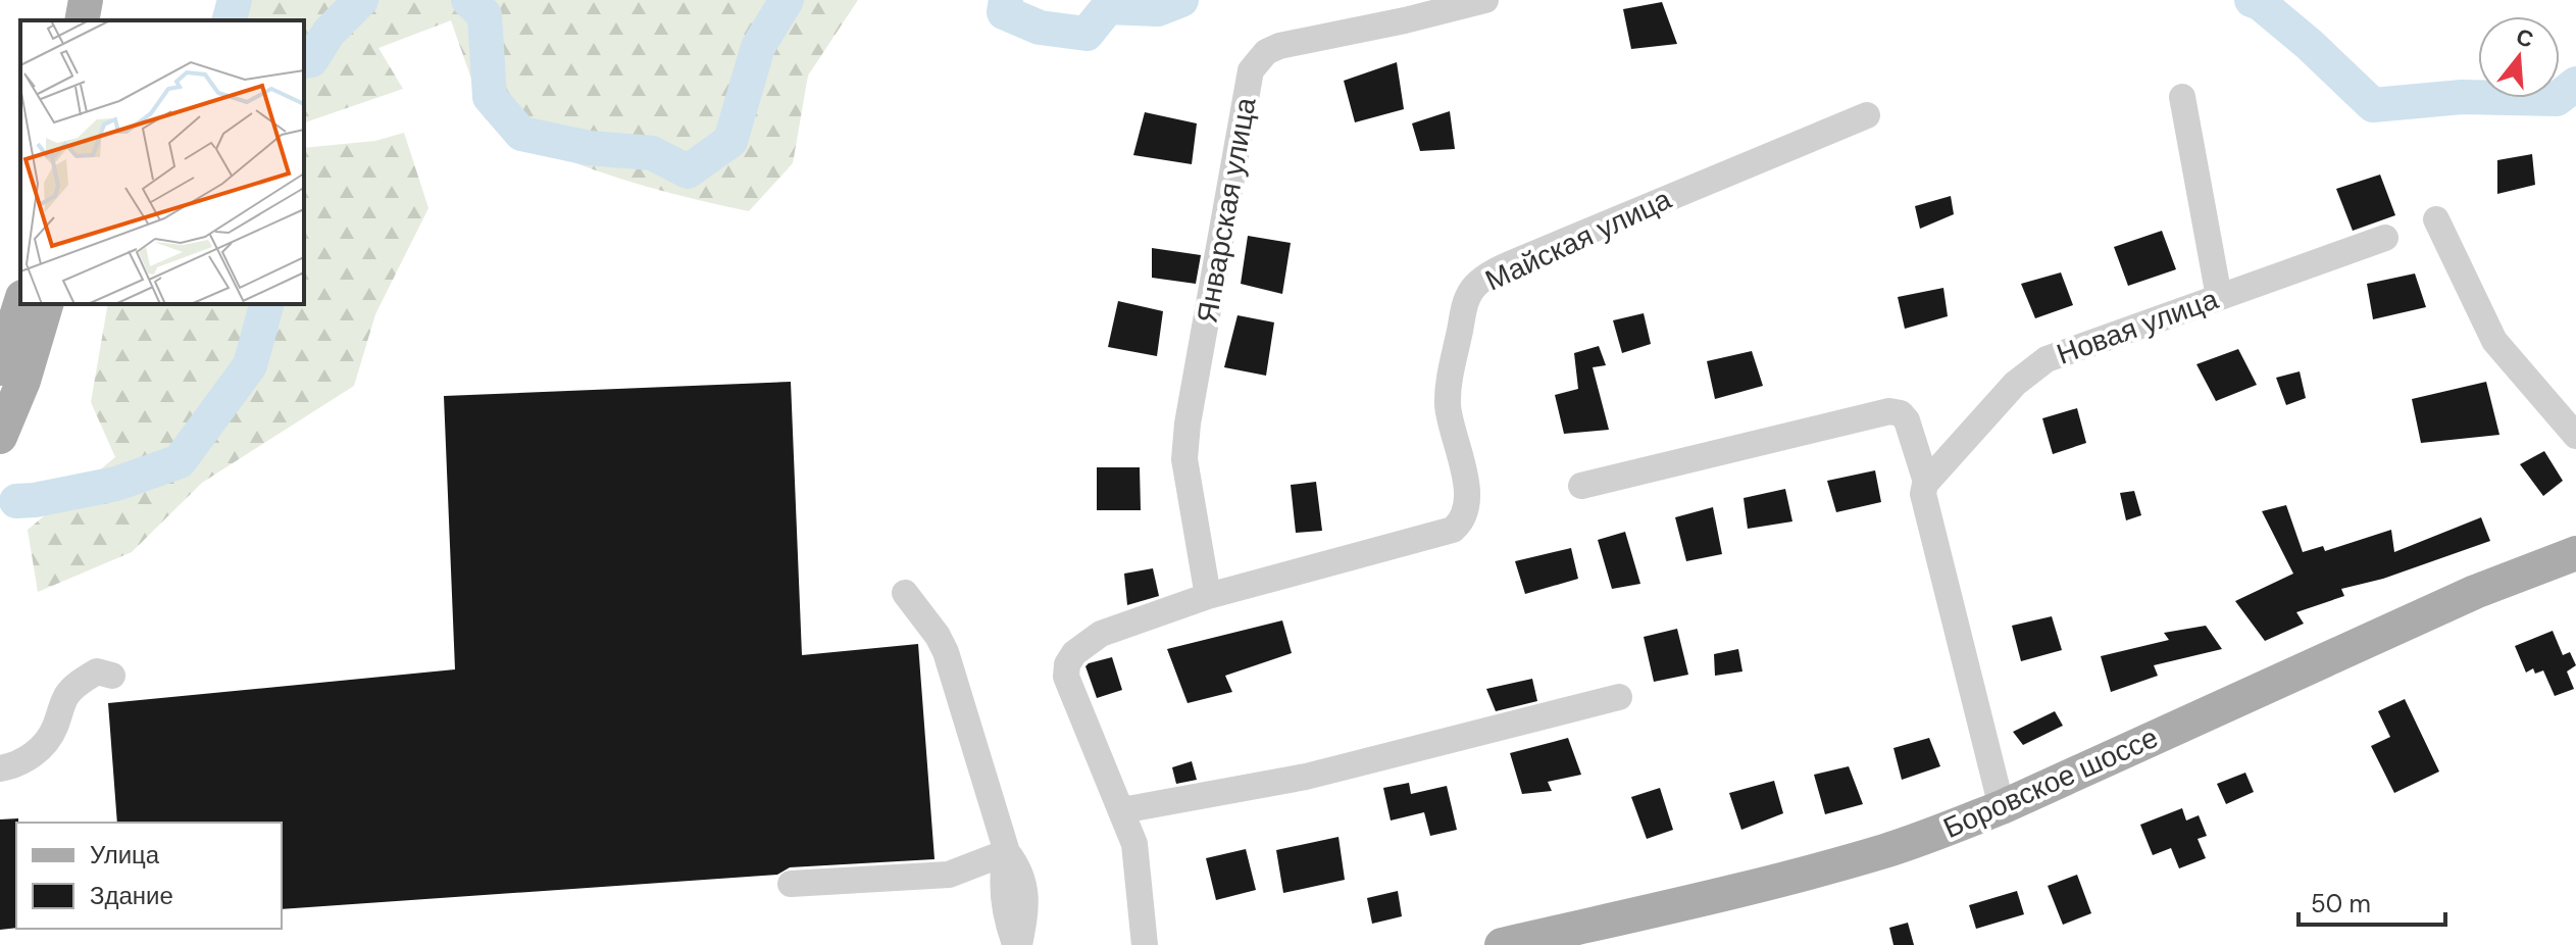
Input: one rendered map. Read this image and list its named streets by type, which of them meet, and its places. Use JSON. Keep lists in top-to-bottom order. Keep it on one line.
{"streets":{"main road":["Боровское шоссе"],"street":["Январская улица","Майская улица","Новая улица"]},"crossings":[["Январская улица","Майская улица"]],"legend":["Улица","Здание"],"scale_bar":"50 m","north":"top"}
